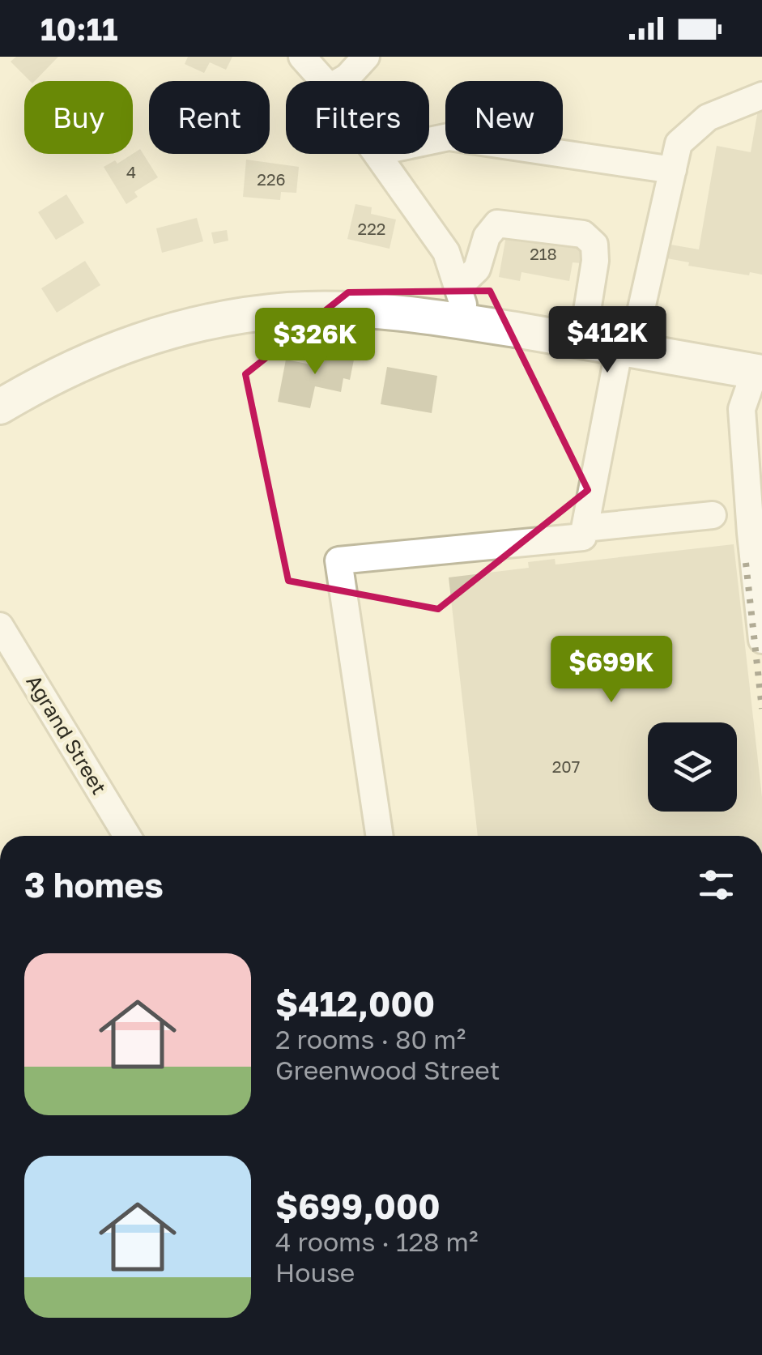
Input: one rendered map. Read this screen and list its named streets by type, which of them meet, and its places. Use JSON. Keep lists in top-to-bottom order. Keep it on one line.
{"streets":{"street":["Agrand Street"]},"house_numbers":["4","226","222","218","207"],"page":{"status":"10:11","chip":["Buy","Rent","Filters","New"],"price":["$412K","$326K","$699K"],"heading":"3 homes","list":[{"name":"$412,000","note":"2 rooms · 80 m² · Greenwood Street"},{"name":"$699,000","note":"4 rooms · 128 m² · House"}]}}
